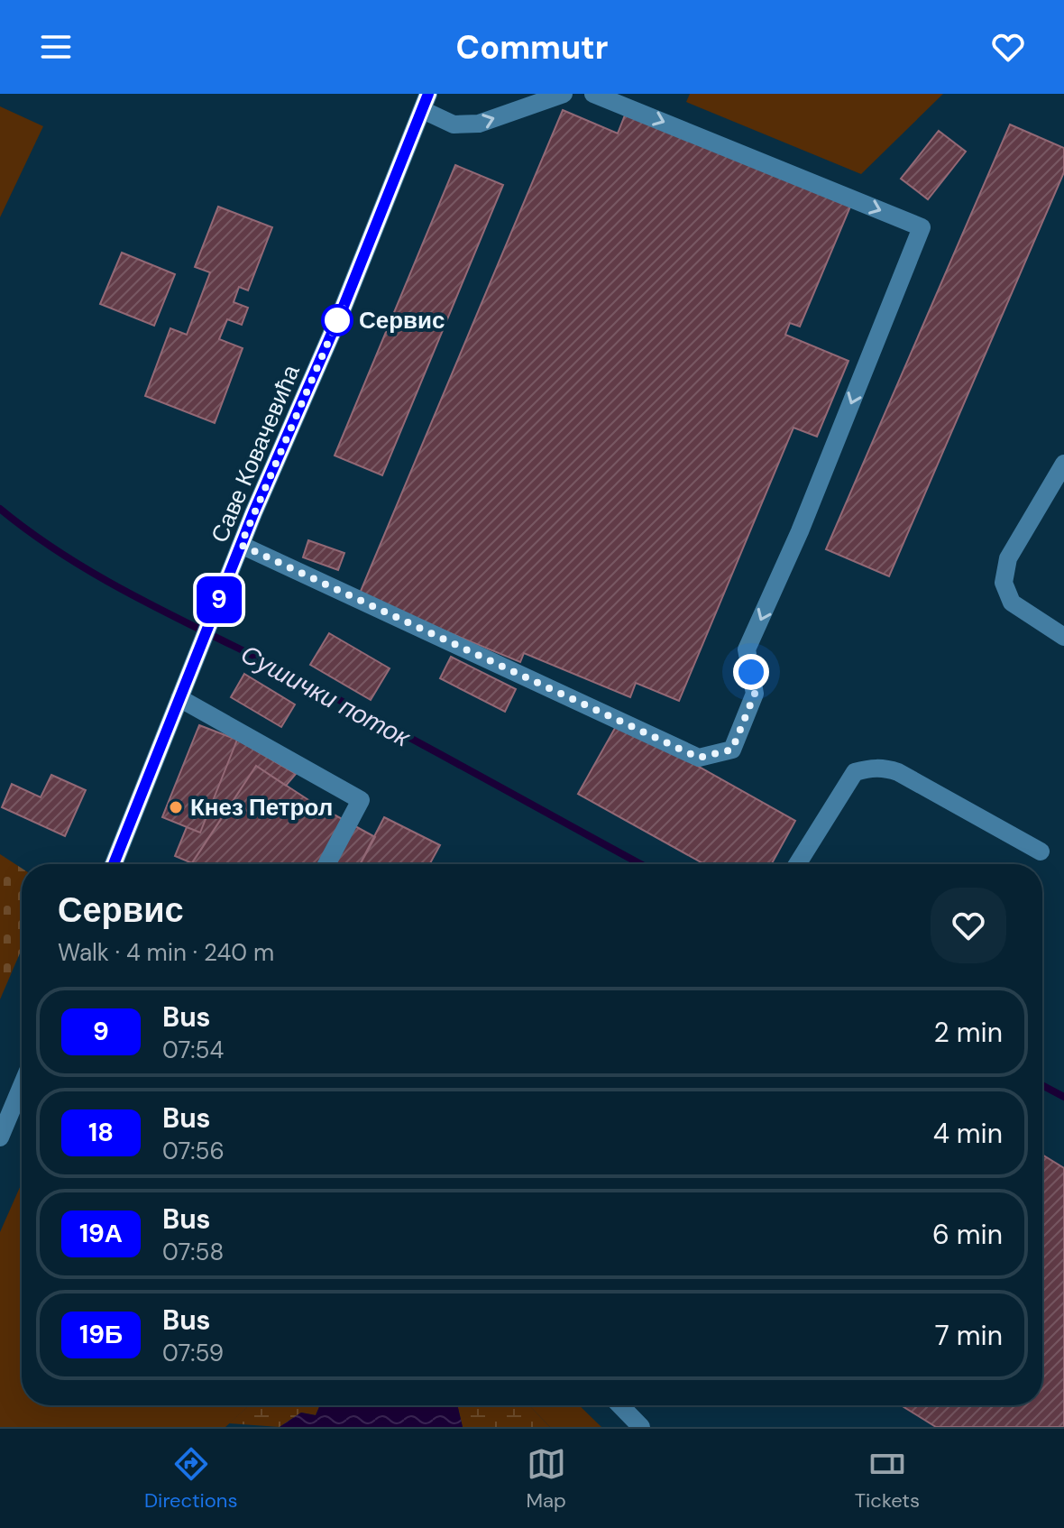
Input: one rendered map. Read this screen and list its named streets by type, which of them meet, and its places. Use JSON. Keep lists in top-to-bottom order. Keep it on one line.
{"streets":{"street":["Саве Ковачевића"]},"water":["Сушички поток"],"places":["Сервис","Кнез Петрол"],"lines":["bus line 9"],"page":{"header":"Commutr","on_map":"9","heading":["Сервис","Walk · 4 min · 240 m"],"list":[{"mark":"9","name":"Bus","note":"07:54","value":"2 min"},{"mark":"18","name":"Bus","note":"07:56","value":"4 min"},{"mark":"19А","name":"Bus","note":"07:58","value":"6 min"},{"mark":"19Б","name":"Bus","note":"07:59","value":"7 min"}],"tabs":["Directions","Map","Tickets"]}}
